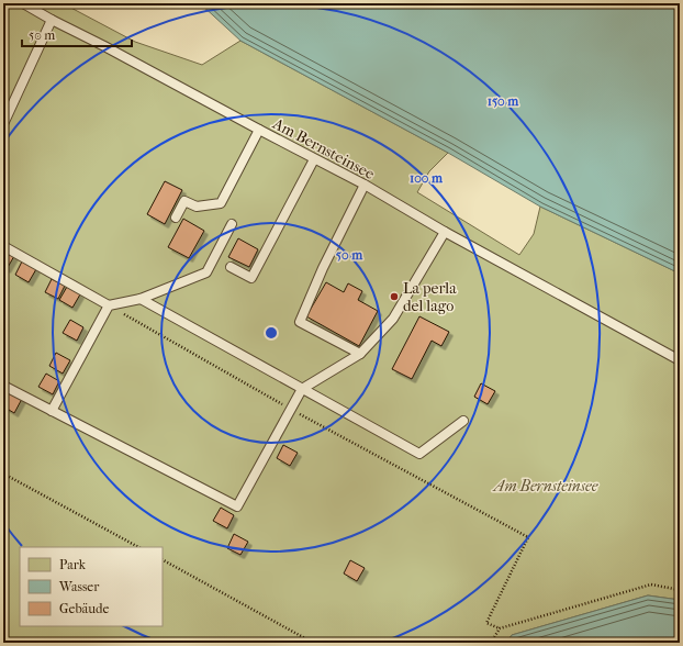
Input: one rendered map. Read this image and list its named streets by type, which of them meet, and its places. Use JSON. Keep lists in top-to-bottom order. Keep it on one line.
{"streets":{"lane":["Am Bernsteinsee"]},"parks":["Am Bernsteinsee"],"places":["La perla del lago"],"legend":["Park","Wasser","Gebäude"],"scale_bar":"50 m","rings":["150 m","100 m","50 m"]}
